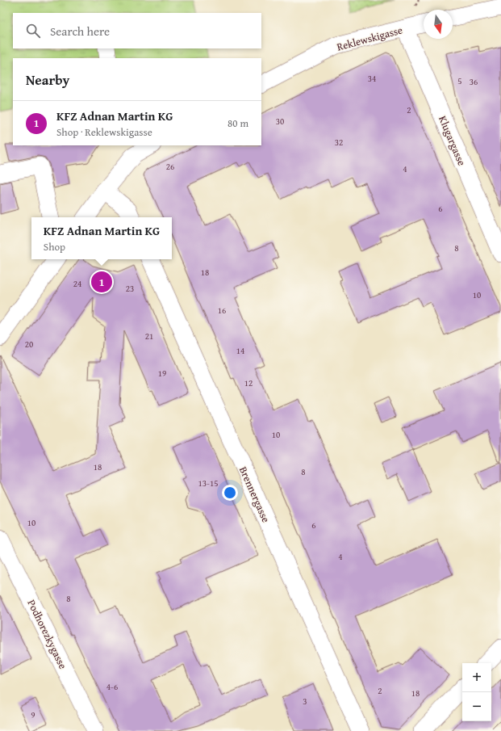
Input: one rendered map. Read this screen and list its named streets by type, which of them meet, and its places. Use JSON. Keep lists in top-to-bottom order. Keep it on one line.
{"streets":{"street":["Reklewskigasse","Klugargasse","Brennergasse","Podhorezkygasse"]},"crossings":[["Reklewskigasse","Klugargasse"]],"house_numbers":["34","5","36","2","30","32","26","4","6","8","18","24","23","10","16","21","20","14","19","12","10","18","8","13-15","10","6","4","8","4-6","2","18","3","9"],"north":"bottom","page":{"search":"Search here","heading":"Nearby","list":[{"mark":"1","name":"KFZ Adnan Martin KG","note":"Shop · Reklewskigasse","value":"80 m"}],"popup":["KFZ Adnan Martin KG","Shop"],"pins":"1","map_buttons":["+","−"]}}
